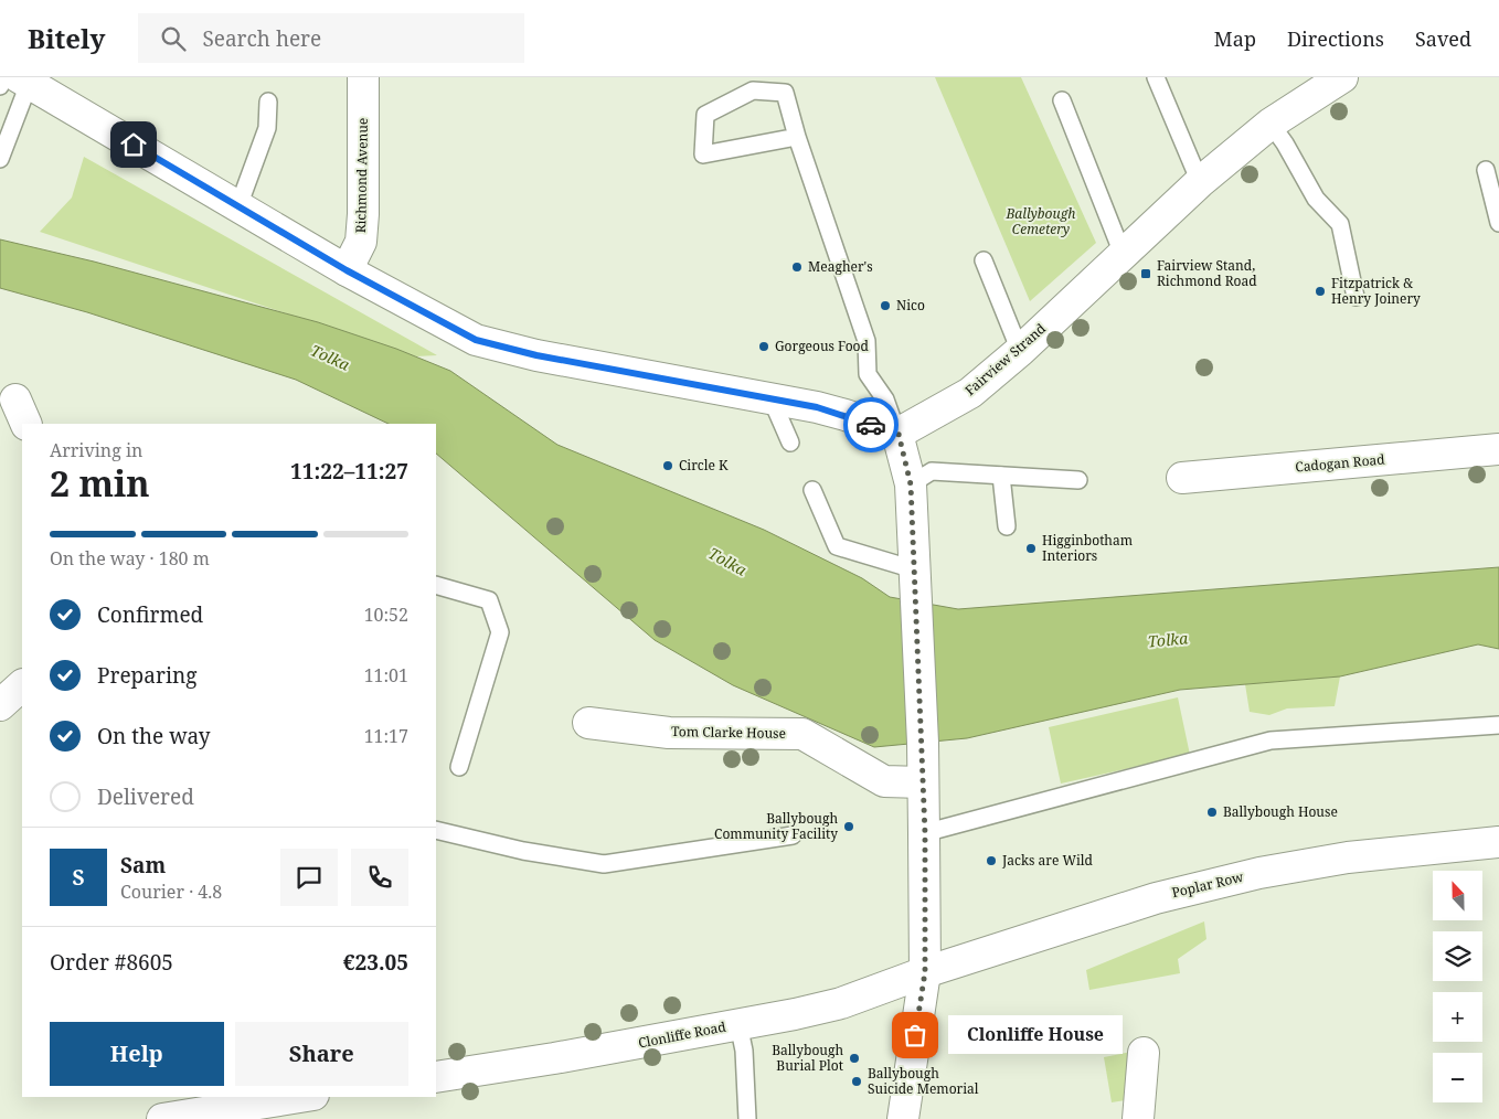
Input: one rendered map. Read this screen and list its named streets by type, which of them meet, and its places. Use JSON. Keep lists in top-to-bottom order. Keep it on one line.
{"streets":{"main road":["Richmond Avenue","Fairview Strand","Cadogan Road","Tom Clarke House","Poplar Row","Clonliffe Road"]},"crossings":[["Poplar Row","Clonliffe Road"]],"water":["Tolka"],"parks":["Ballybough Cemetery"],"places":{"other":["Meagher's","Fitzpatrick & Henry Joinery","Nico","Gorgeous Food","Circle K","Higginbotham Interiors","Ballybough House","Ballybough Community Facility","Jacks are Wild","Clonliffe House","Ballybough Burial Plot","Ballybough Suicide Memorial"],"transit":["Fairview Stand, Richmond Road"]},"north":"top","page":{"header":"Bitely","search":"Search here","nav":["Map","Directions","Saved"],"heading":["2 min","Arriving in","11:22–11:27"],"panel":["Sam","Courier · 4.8","Order #8605","€23.05"],"bar":"On the way · 180 m","list":[["Confirmed","10:52"],["Preparing","11:01"],["On the way","11:17"],"Delivered"],"round":"S","map_buttons":["+","−"],"buttons":["Help","Share"],"bubble":"Clonliffe House"}}
